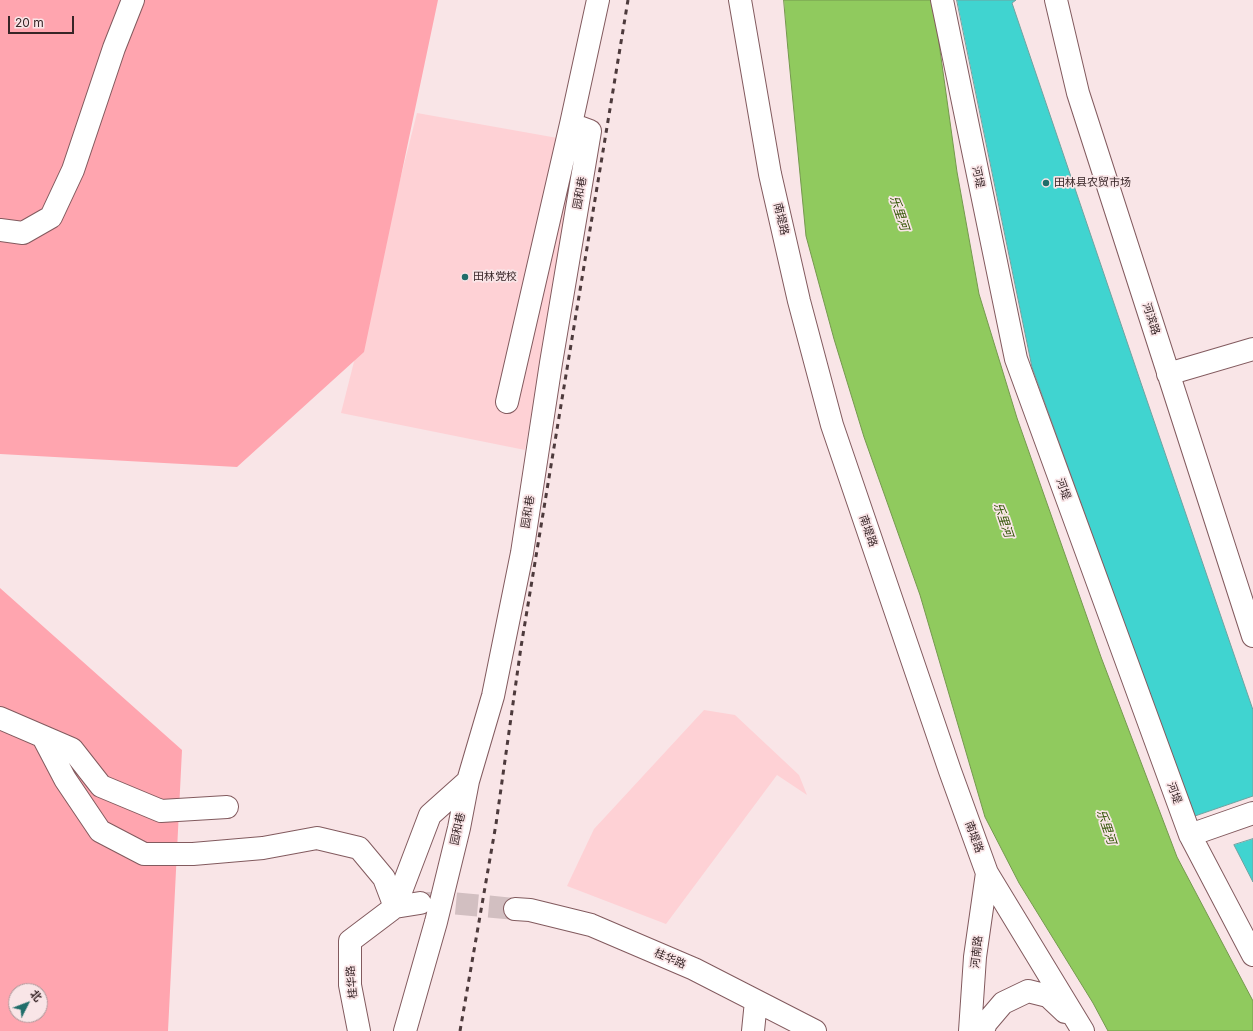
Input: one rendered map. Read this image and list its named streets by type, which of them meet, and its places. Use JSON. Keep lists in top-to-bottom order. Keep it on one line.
{"streets":{"street":["河堤","园和巷","南堤路","河滨路","河南路","桂华路"]},"crossings":[["南堤路","河南路"]],"water":["乐里河"],"places":["田林县农贸市场","田林党校"],"scale_bar":"20 m","north":"top right"}
